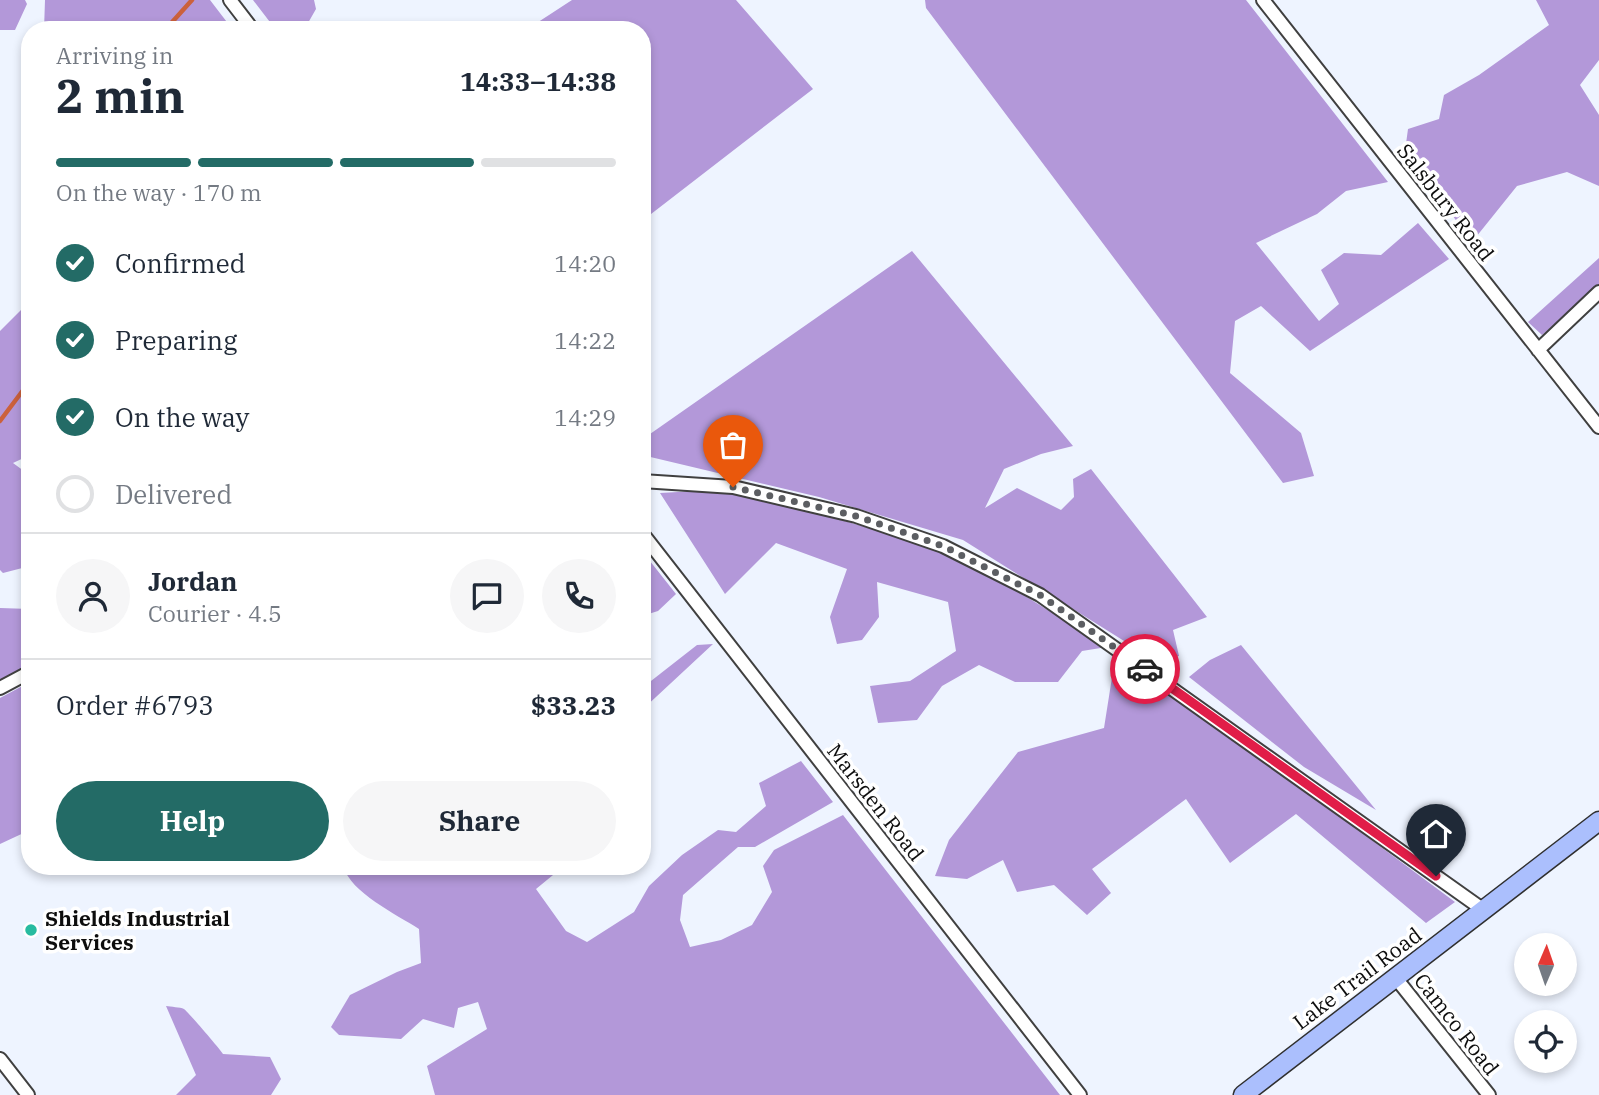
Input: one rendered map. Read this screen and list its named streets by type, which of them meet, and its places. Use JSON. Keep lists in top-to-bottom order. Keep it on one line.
{"streets":{"street":["Salsbury Road","Marsden Road","Lake Trail Road","Camco Road"]},"crossings":[["Lake Trail Road","Camco Road"]],"places":["Shields Industrial Services"],"north":"top","page":{"heading":["2 min","Arriving in","14:33–14:38"],"panel":["Jordan","Courier · 4.5","Order #6793","$33.23"],"bar":"On the way · 170 m","list":[["Confirmed","14:20"],["Preparing","14:22"],["On the way","14:29"],"Delivered"],"buttons":["Help","Share"]}}
